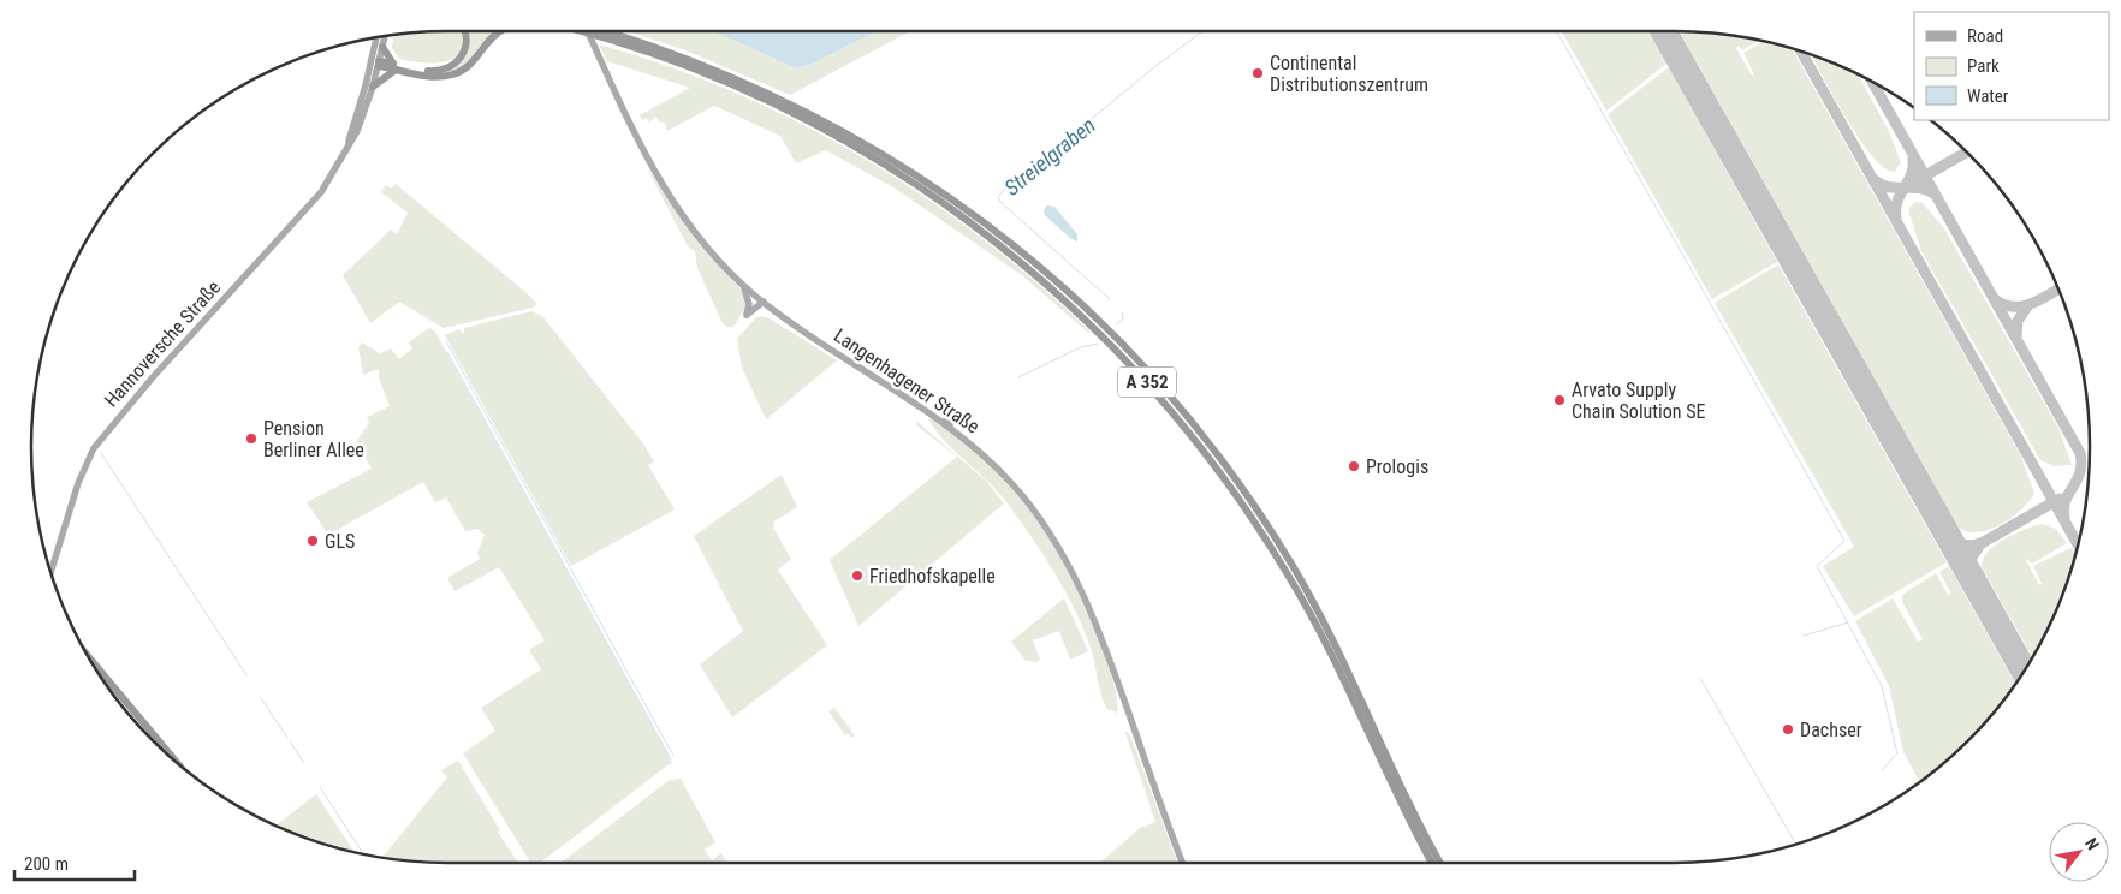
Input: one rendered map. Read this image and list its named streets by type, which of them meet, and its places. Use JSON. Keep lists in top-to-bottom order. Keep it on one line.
{"streets":{"highway":["A 352"],"main road":["Hannoversche Straße","Langenhagener Straße"]},"water":["Streielgraben"],"places":["Continental Distributionszentrum","Arvato Supply Chain Solution SE","Pension Berliner Allee","Prologis","GLS","Friedhofskapelle","Dachser"],"legend":["Road","Park","Water"],"scale_bar":"200 m","north":"top right"}
